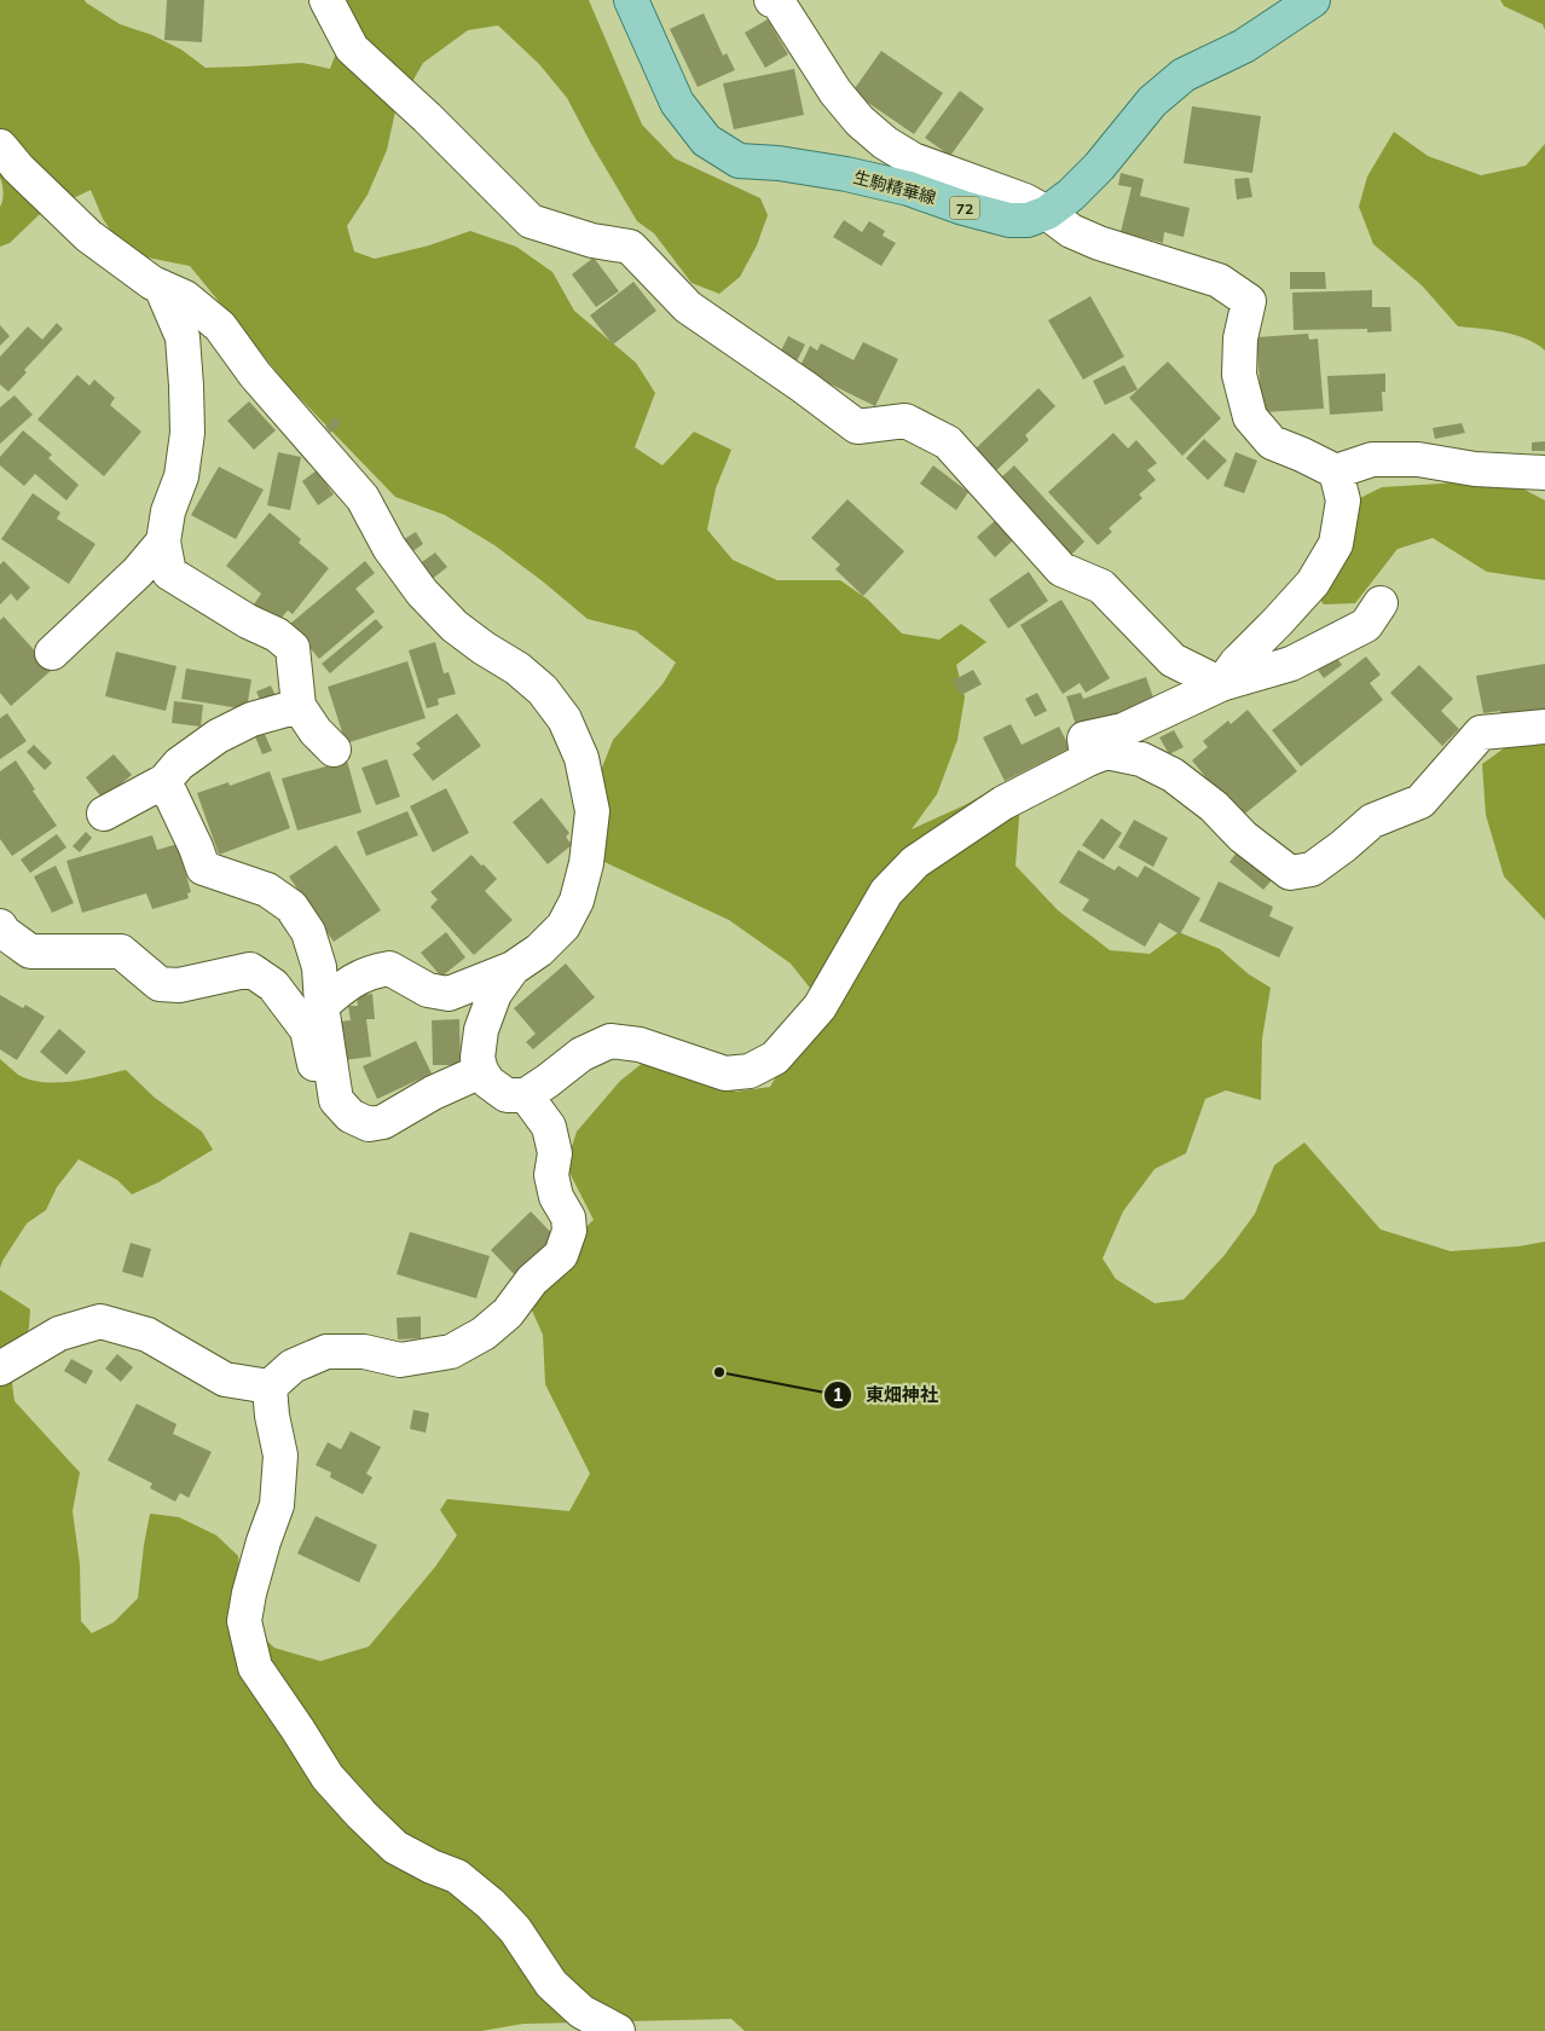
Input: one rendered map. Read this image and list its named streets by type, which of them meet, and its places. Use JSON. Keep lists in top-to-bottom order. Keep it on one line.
{"streets":{"main road":["生駒精華線","72"]},"places":["東畑神社"]}
